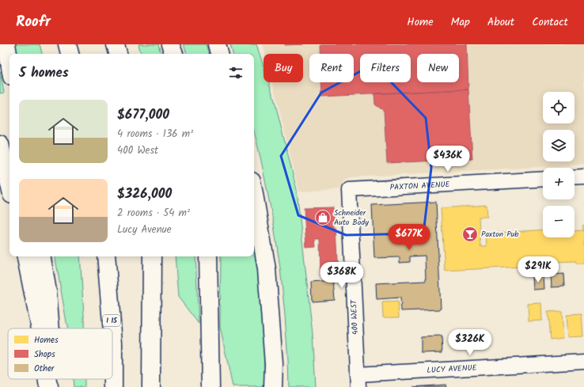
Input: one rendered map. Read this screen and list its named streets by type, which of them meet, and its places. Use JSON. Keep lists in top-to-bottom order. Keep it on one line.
{"streets":{"highway":["I 15"],"street":["PAXTON AVENUE","400 WEST","LUCY AVENUE"]},"crossings":[["PAXTON AVENUE","400 WEST"],["400 WEST","LUCY AVENUE"]],"places":{"shop":["Schneider Auto Body"],"bar":["Paxton Pub"]},"legend":["Homes","Shops","Other"],"page":{"header":"Roofr","nav":["Home","Map","About","Contact"],"chip":["Buy","Rent","Filters","New"],"heading":"5 homes","map_buttons":["+","−"],"list":[{"name":"$677,000","note":"4 rooms · 136 m² · 400 West"},{"name":"$326,000","note":"2 rooms · 54 m² · Lucy Avenue"}],"price":["$436K","$677K","$291K","$368K","$326K"]}}
